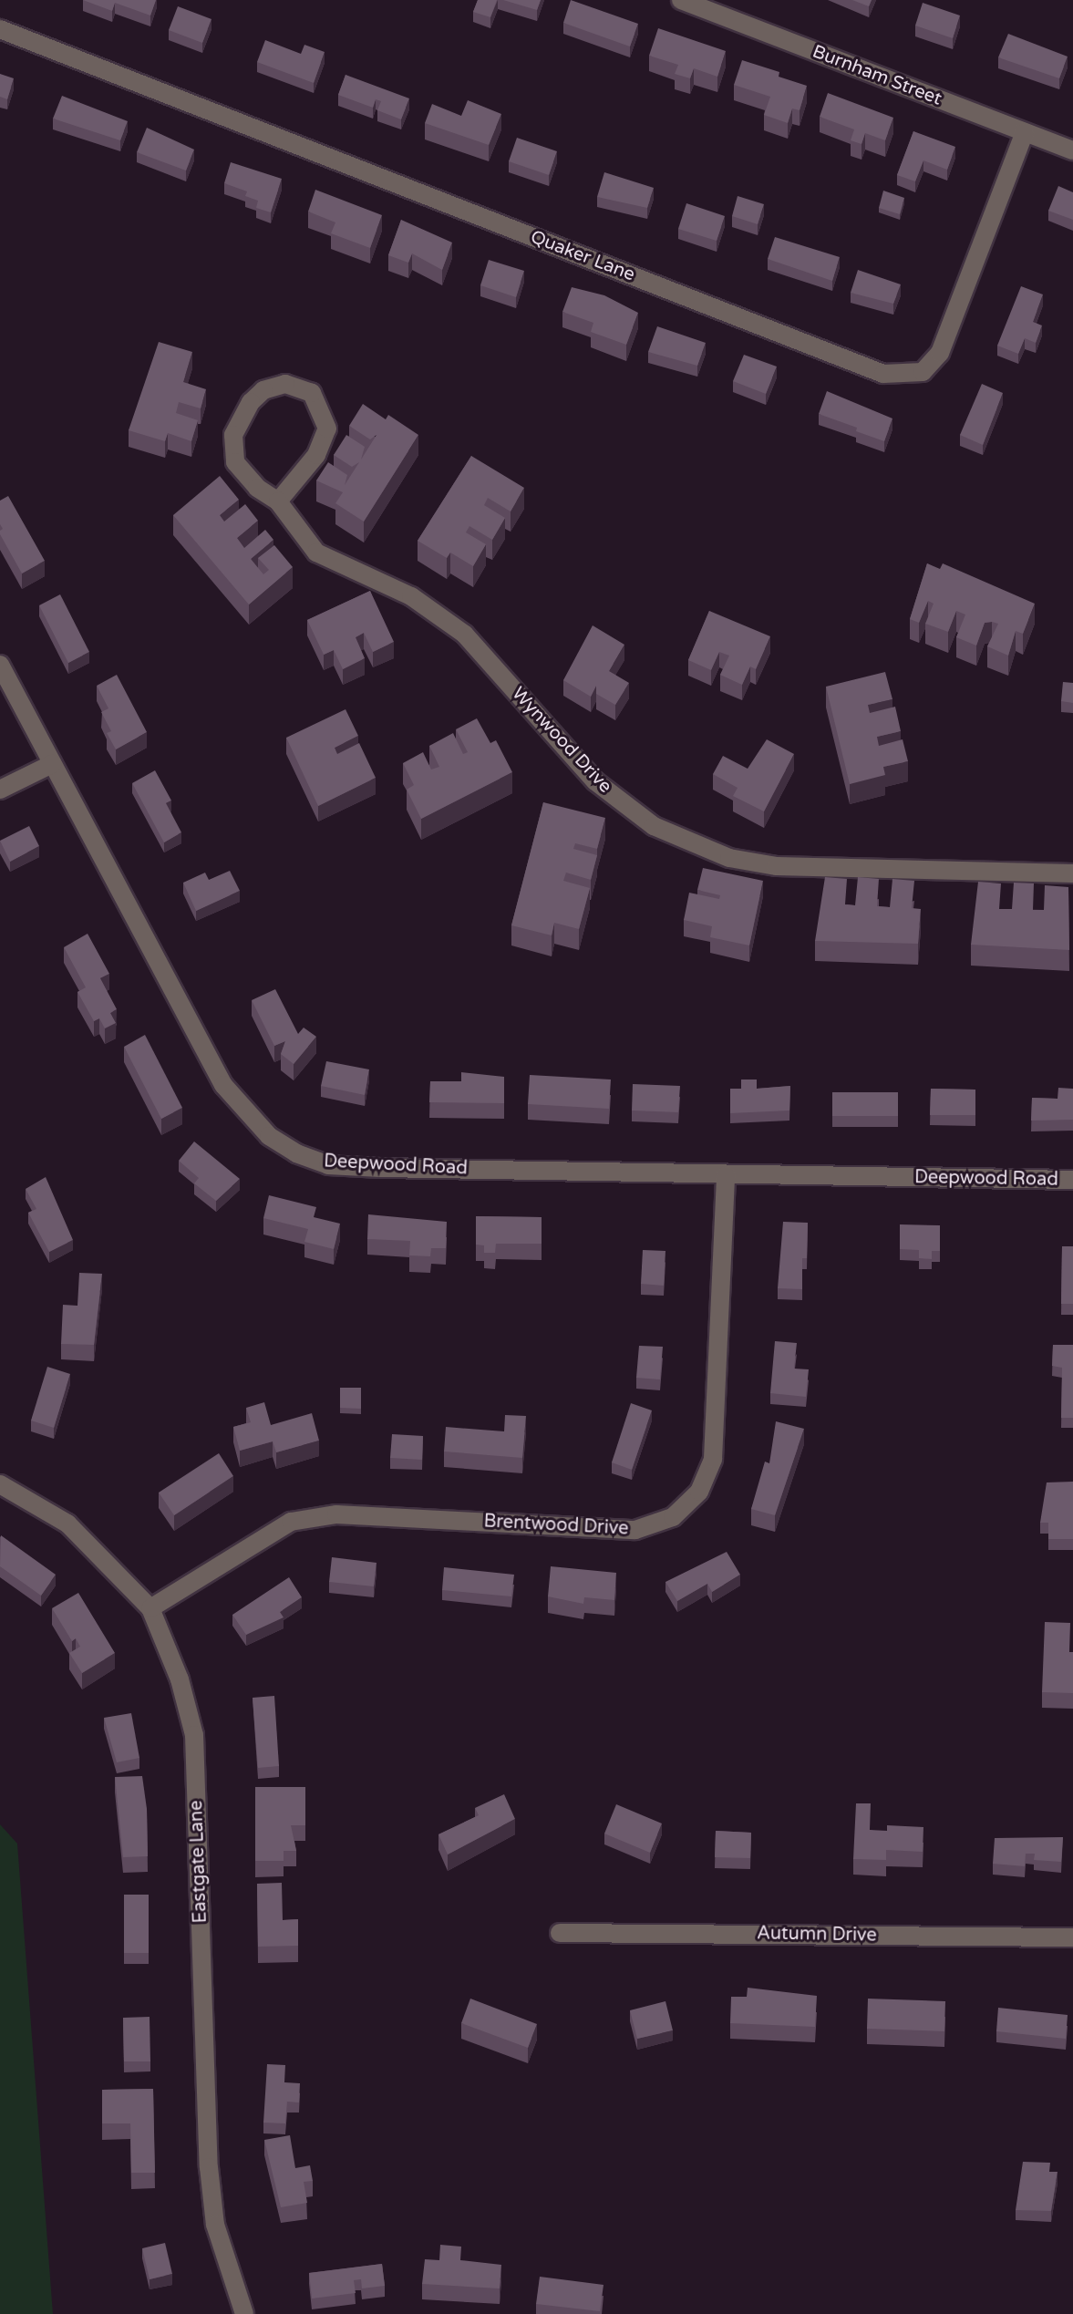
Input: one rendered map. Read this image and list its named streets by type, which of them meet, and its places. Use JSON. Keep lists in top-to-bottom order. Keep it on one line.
{"streets":{"street":["Burnham Street","Quaker Lane","Wynwood Drive","Deepwood Road","Brentwood Drive","Eastgate Lane","Autumn Drive"]},"crossings":[["Burnham Street","Quaker Lane"],["Deepwood Road","Brentwood Drive"],["Brentwood Drive","Eastgate Lane"]]}
